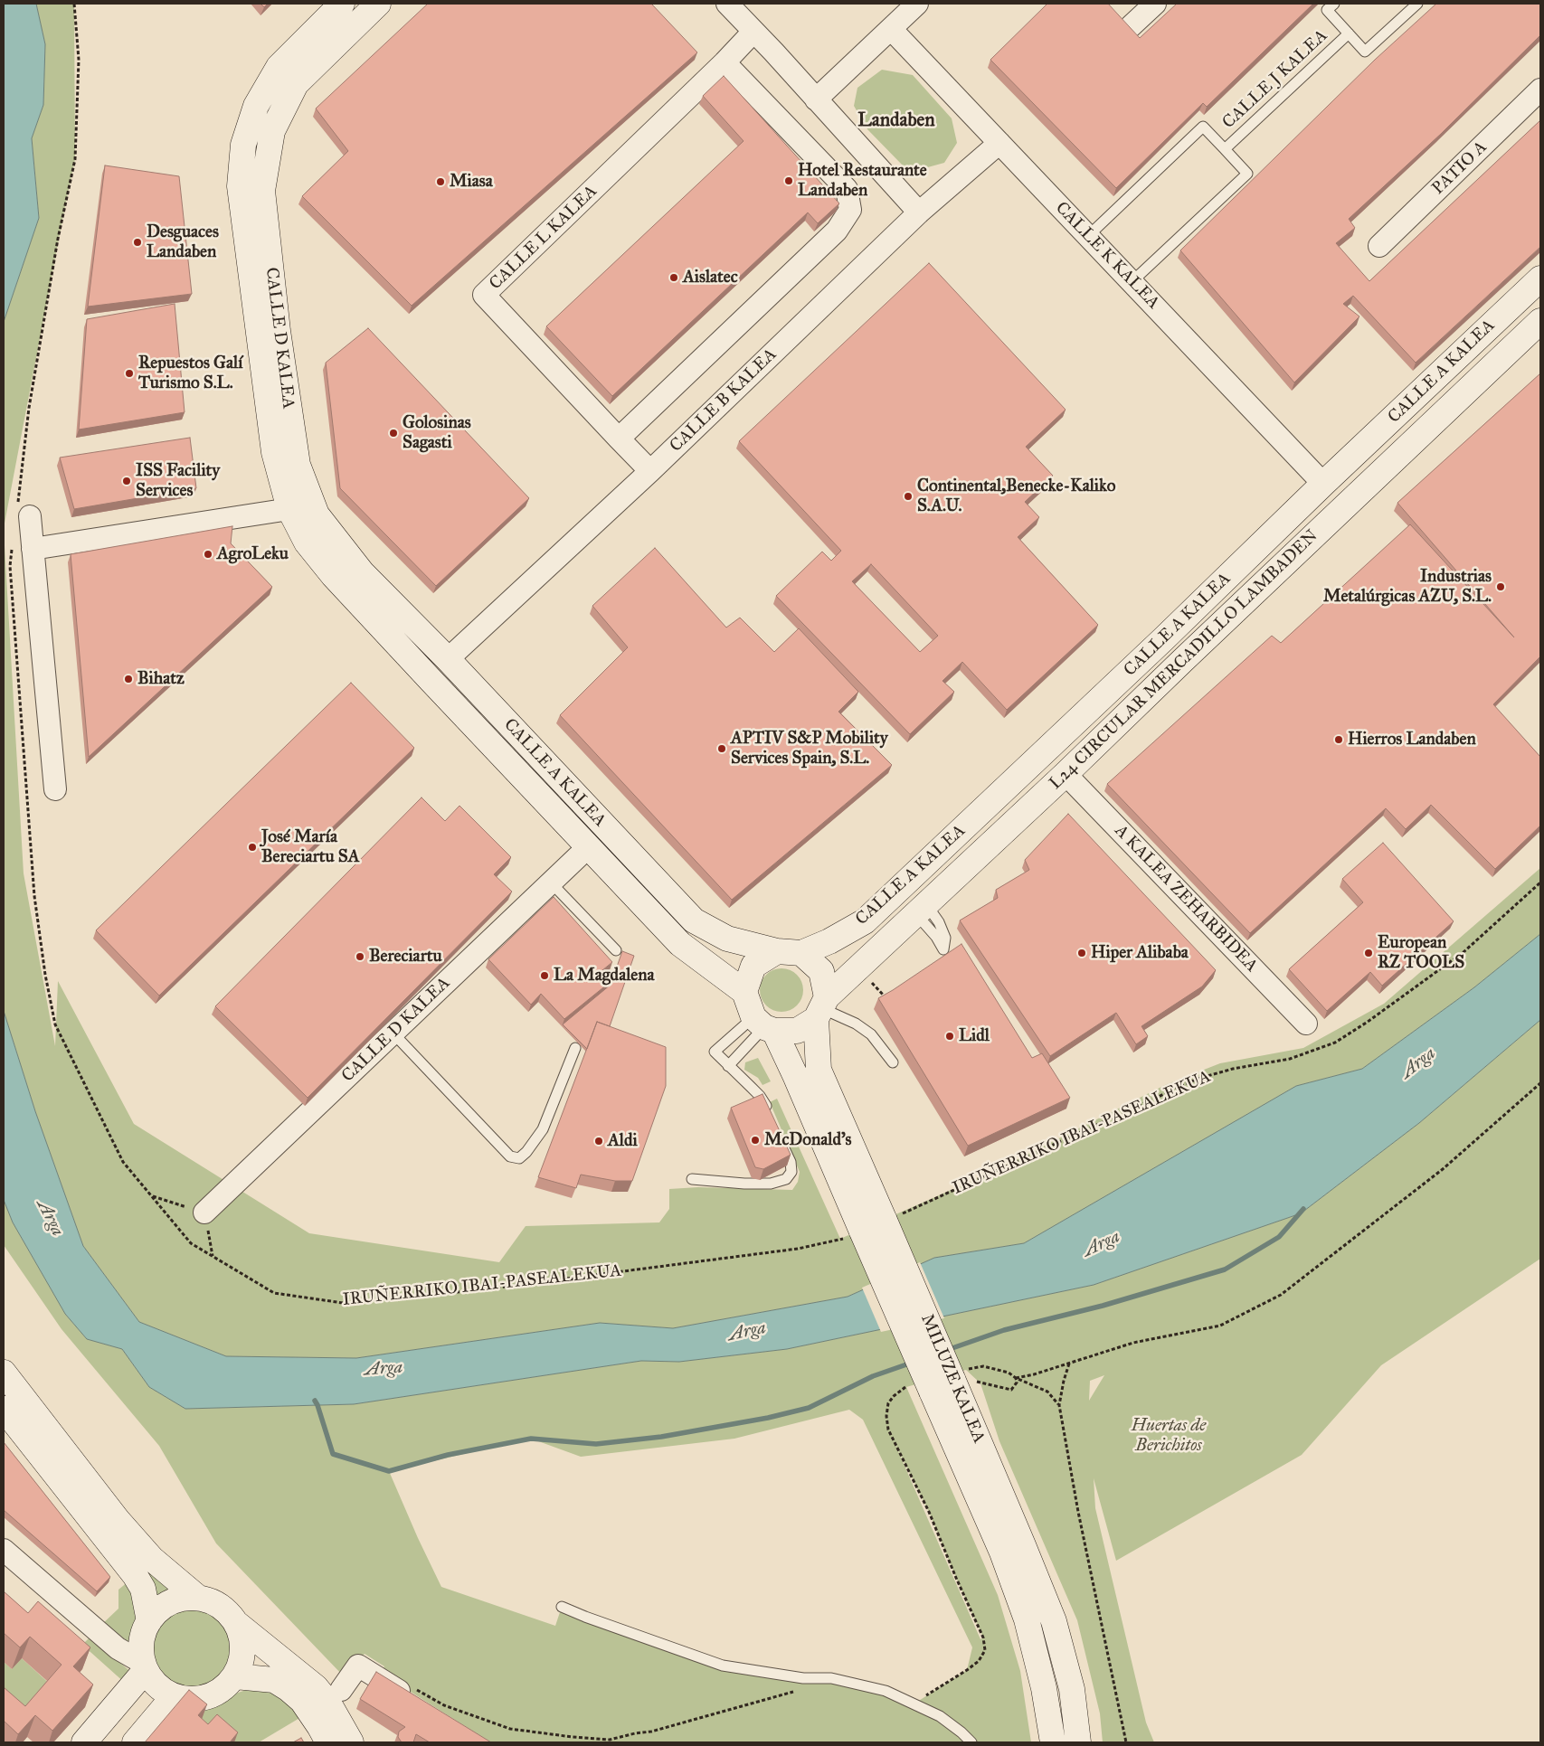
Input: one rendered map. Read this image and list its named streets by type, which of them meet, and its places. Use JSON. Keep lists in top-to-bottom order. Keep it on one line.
{"streets":{"main road":["CALLE D KALEA","CALLE A KALEA","L24 CIRCULAR MERCADILLO LAMBADEN","MILUZE KALEA"],"street":["PATIO A","CALLE L KALEA","CALLE K KALEA","CALLE B KALEA","A KALEA ZEHARBIDEA"],"lane":["CALLE J KALEA"],"path":["IRUÑERRIKO IBAI-PASEALEKUA"]},"crossings":[["CALLE J KALEA","CALLE K KALEA"],["CALLE L KALEA","CALLE B KALEA"],["CALLE K KALEA","CALLE A KALEA"],["CALLE K KALEA","CALLE B KALEA"],["CALLE D KALEA","CALLE A KALEA"],["CALLE D KALEA","CALLE B KALEA"],["CALLE A KALEA","CALLE B KALEA"],["CALLE A KALEA","L24 CIRCULAR MERCADILLO LAMBADEN"],["CALLE A KALEA","MILUZE KALEA"],["L24 CIRCULAR MERCADILLO LAMBADEN","A KALEA ZEHARBIDEA"],["L24 CIRCULAR MERCADILLO LAMBADEN","MILUZE KALEA"],["IRUÑERRIKO IBAI-PASEALEKUA","MILUZE KALEA"]],"districts":["Landaben"],"water":["Arga"],"parks":["Huertas de Berichitos"],"places":["Hotel Restaurante Landaben","Miasa","Desguaces Landaben","Aislatec","Repuestos Galí Turismo S.L.","Golosinas Sagasti","ISS Facility Services","Continental,Benecke-Kaliko S.A.U.","AgroLeku","Industrias Metalúrgicas AZU, S.L.","Bihatz","Hierros Landaben","APTIV S&P Mobility Services Spain, S.L.","José María Bereciartu SA","Hiper Alibaba","European RZ TOOLS","Bereciartu","La Magdalena","Lidl","McDonald's","Aldi"]}
